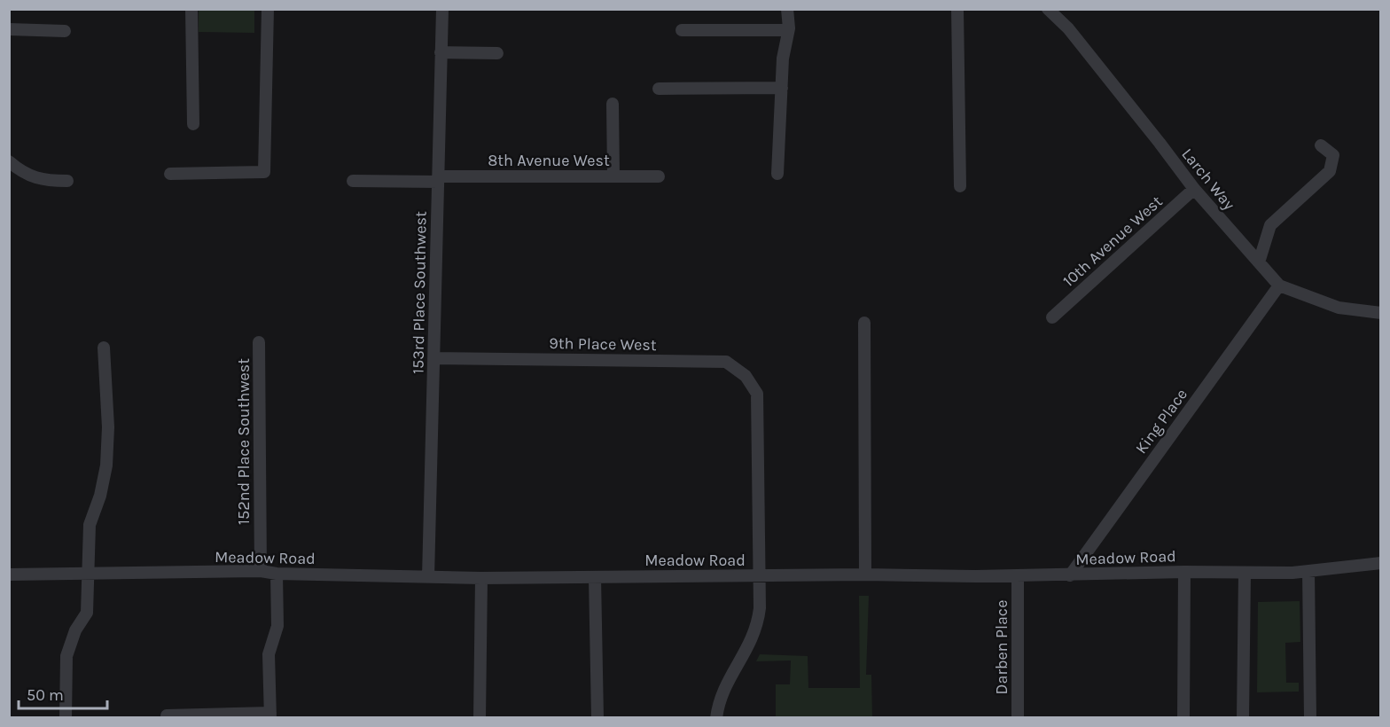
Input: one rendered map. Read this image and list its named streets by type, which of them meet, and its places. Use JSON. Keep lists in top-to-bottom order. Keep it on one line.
{"streets":{"street":["8th Avenue West","Larch Way","10th Avenue West","153rd Place Southwest","9th Place West","King Place","152nd Place Southwest","Meadow Road","Darben Place"]},"crossings":[["8th Avenue West","153rd Place Southwest"],["Larch Way","10th Avenue West"],["Larch Way","King Place"],["153rd Place Southwest","9th Place West"],["153rd Place Southwest","Meadow Road"],["9th Place West","Meadow Road"],["King Place","Meadow Road"],["152nd Place Southwest","Meadow Road"],["Meadow Road","Darben Place"]],"scale_bar":"50 m"}
